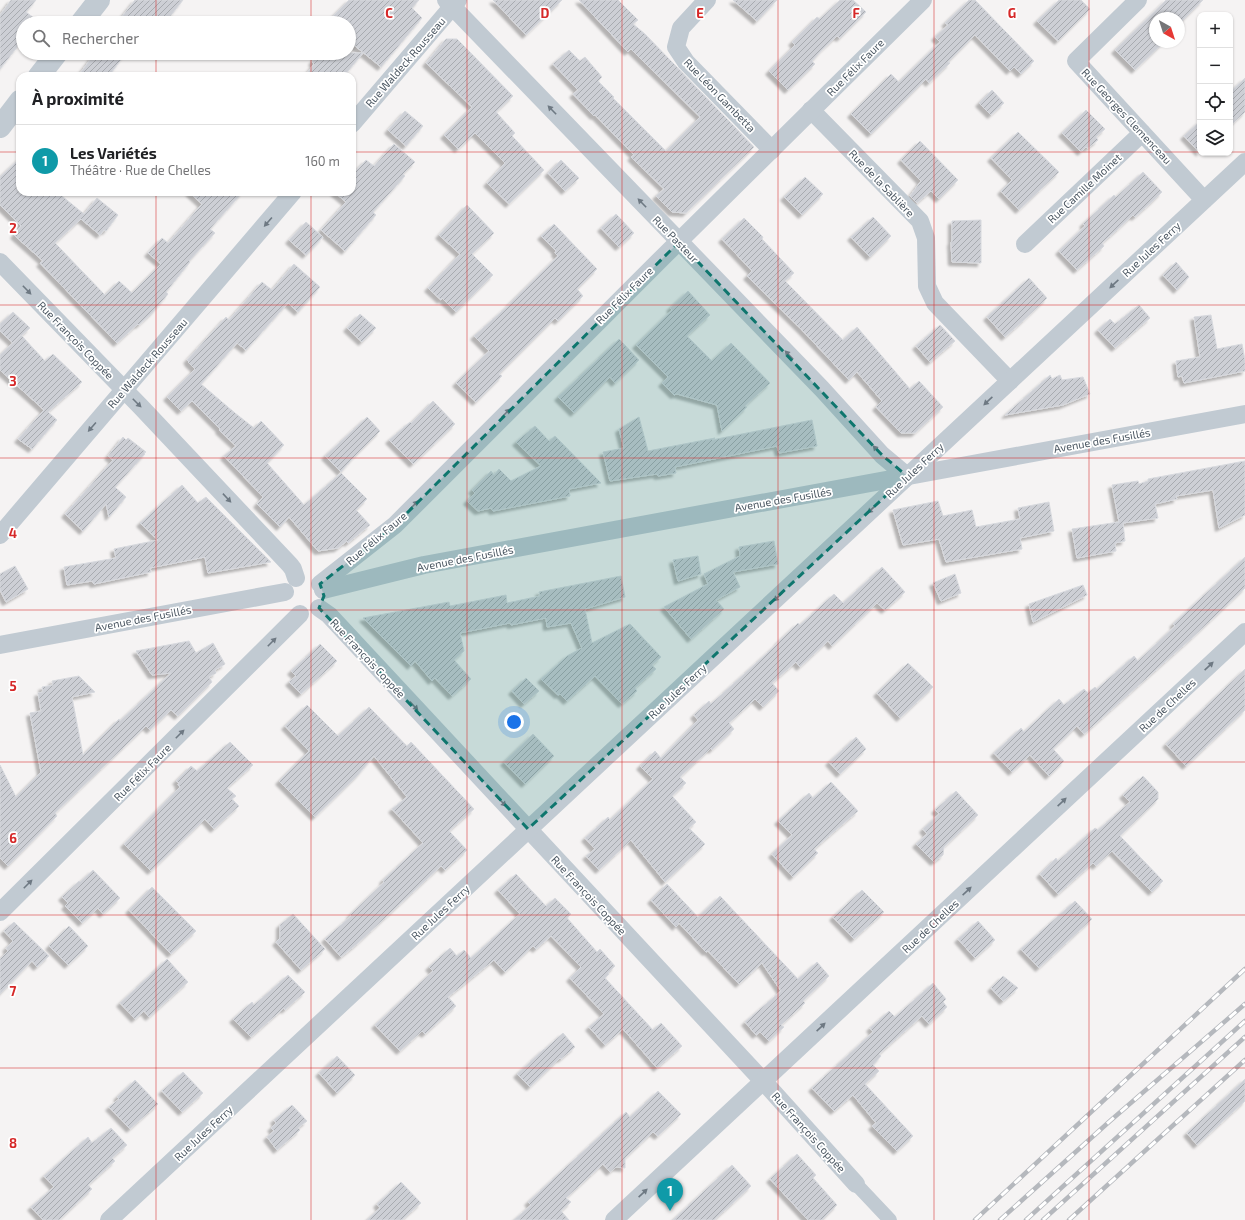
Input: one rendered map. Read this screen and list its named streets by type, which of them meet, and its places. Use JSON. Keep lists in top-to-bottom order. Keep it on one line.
{"streets":{"street":["Rue Waldeck Rousseau","Rue Félix Faure","Rue Léon Gambetta","Rue Georges Clemenceau","Rue de la Sablière","Rue Camille Moinet","Rue Pasteur","Rue Jules Ferry","Rue François Coppée","Avenue des Fusillés","Rue de Chelles"]},"crossings":[["Rue Waldeck Rousseau","Rue Pasteur"],["Rue Waldeck Rousseau","Rue François Coppée"],["Rue Félix Faure","Rue Léon Gambetta"],["Rue Félix Faure","Rue de la Sablière"],["Rue Félix Faure","Rue Pasteur"],["Rue Félix Faure","Rue François Coppée"],["Rue Félix Faure","Avenue des Fusillés"],["Rue Georges Clemenceau","Rue Camille Moinet"],["Rue Georges Clemenceau","Rue Jules Ferry"],["Rue de la Sablière","Rue Jules Ferry"],["Rue Pasteur","Rue Jules Ferry"],["Rue Pasteur","Avenue des Fusillés"],["Rue Jules Ferry","Rue François Coppée"],["Rue Jules Ferry","Avenue des Fusillés"],["Rue François Coppée","Avenue des Fusillés"],["Rue François Coppée","Rue de Chelles"]],"one_way":["Rue Waldeck Rousseau","Rue Félix Faure","Rue Pasteur","Rue Jules Ferry","Rue François Coppée","Rue de Chelles"],"north":"bottom right","page":{"map_buttons":["+","−"],"search":"Rechercher","heading":"À proximité","list":[{"mark":"1","name":"Les Variétés","note":"Théâtre · Rue de Chelles","value":"160 m"}],"pins":"1"},"grid":{"columns":["C","D","E","F","G"],"rows":["2","3","4","5","6","7","8"]}}
